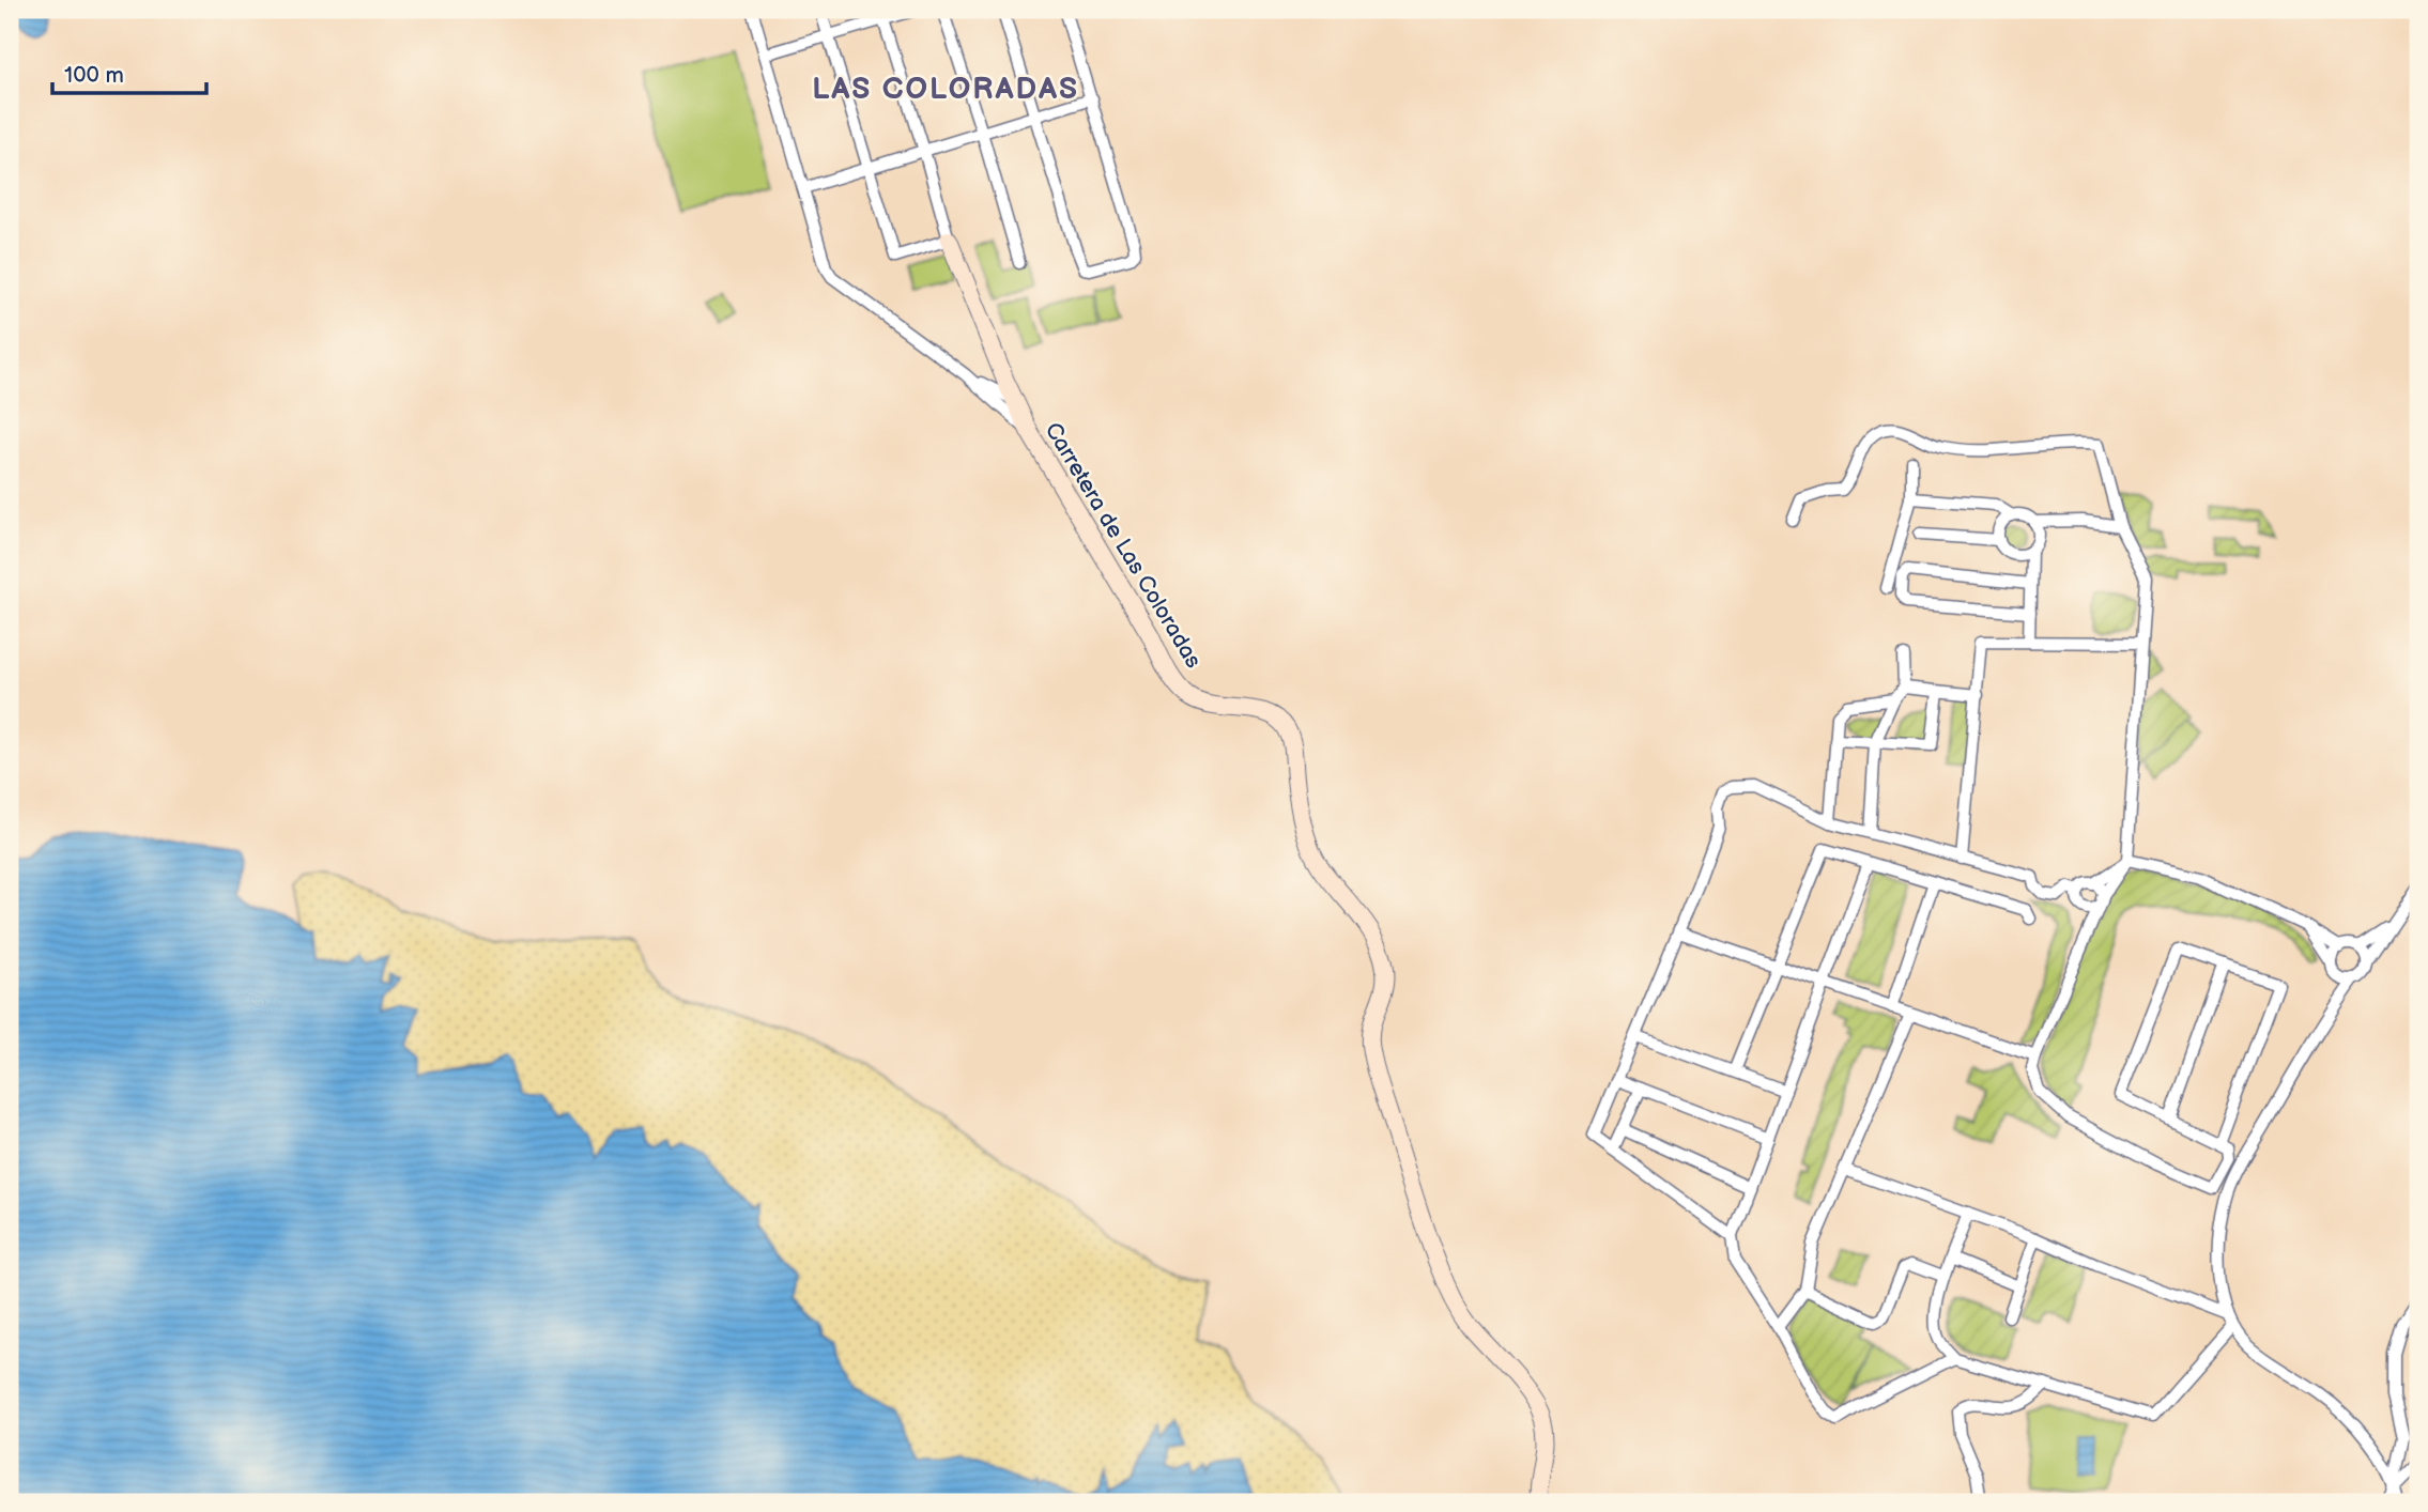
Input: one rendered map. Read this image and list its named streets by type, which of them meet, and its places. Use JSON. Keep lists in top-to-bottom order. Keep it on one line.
{"streets":{"street":["Carretera de Las Coloradas"]},"districts":["LAS COLORADAS"],"scale_bar":"100 m"}
